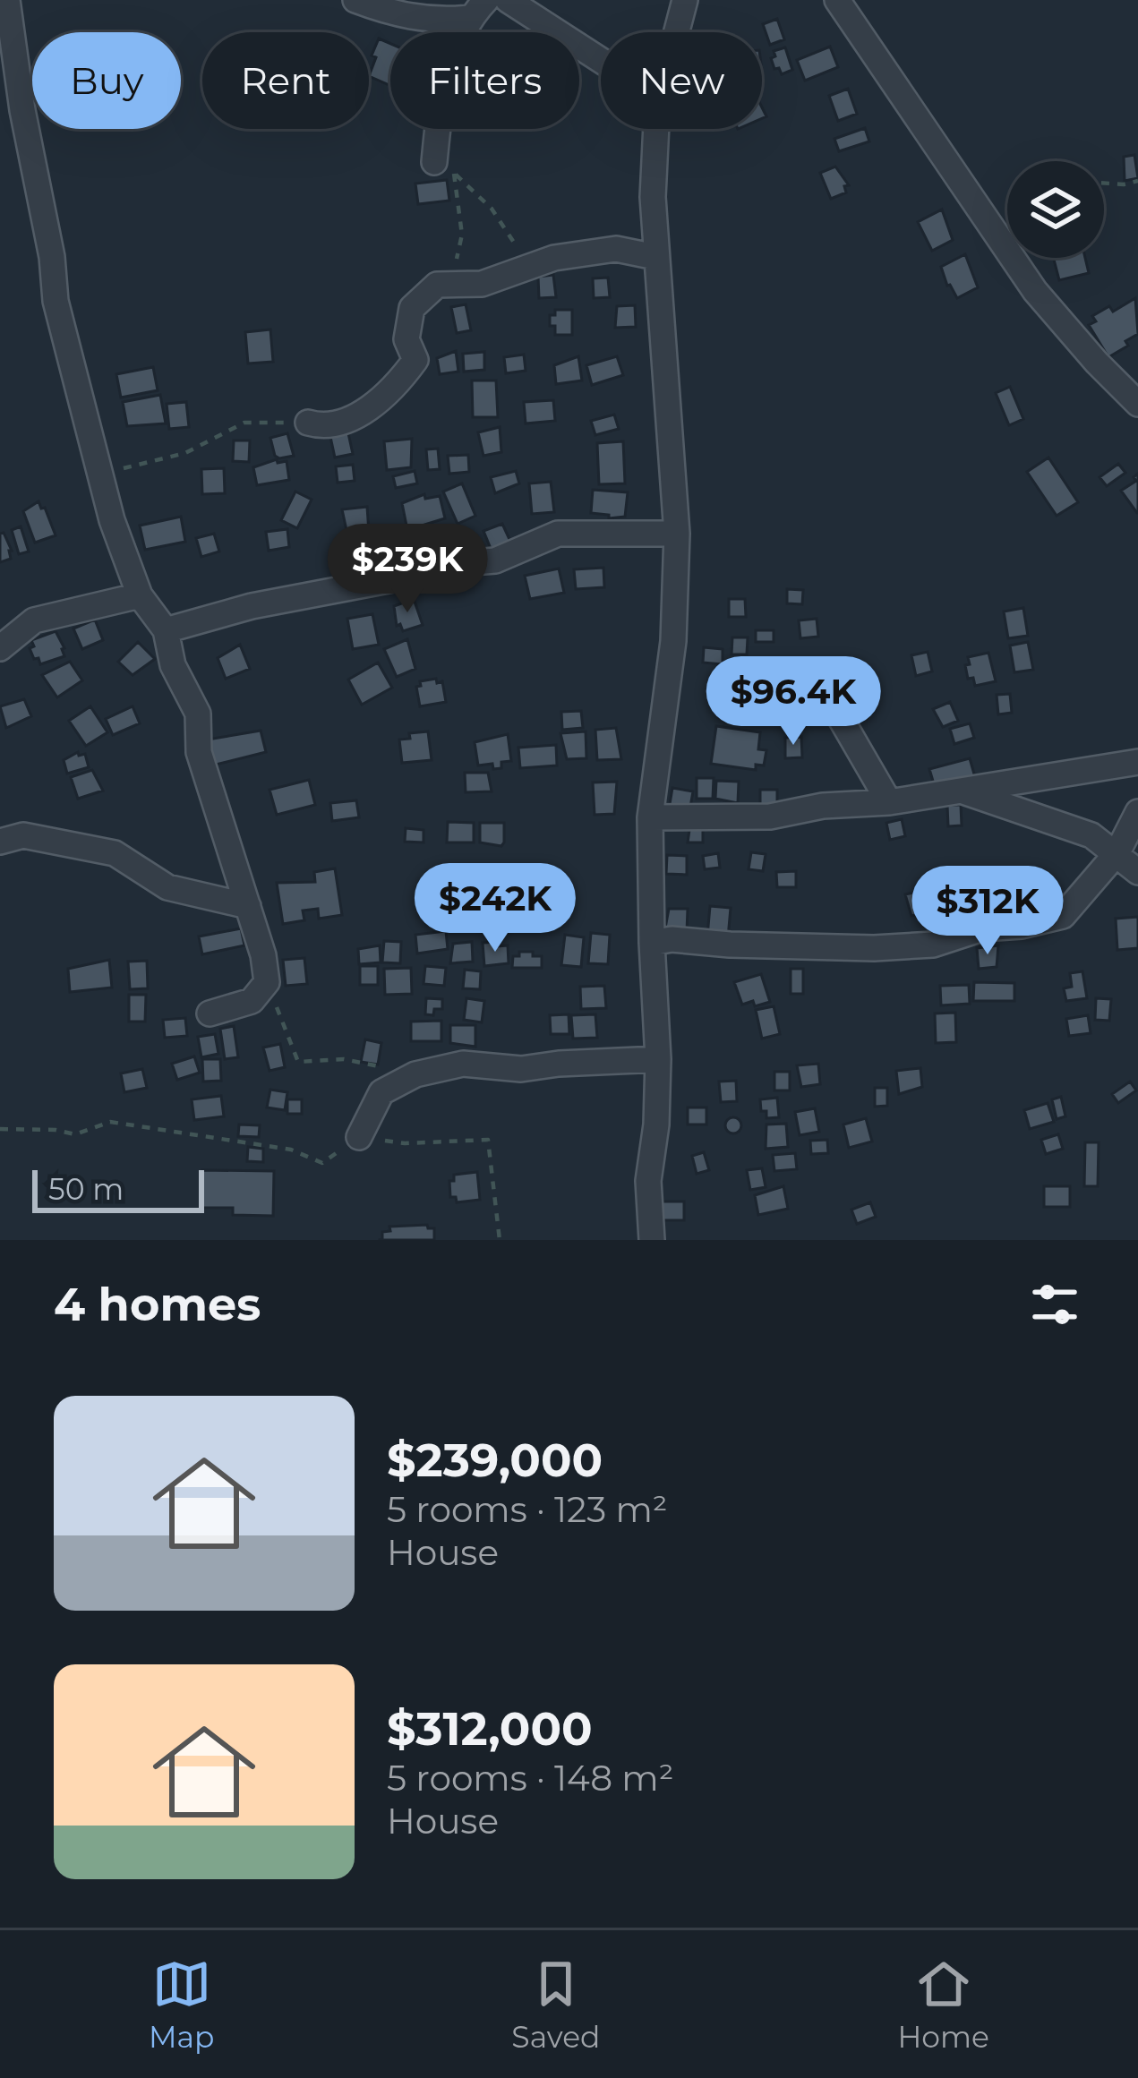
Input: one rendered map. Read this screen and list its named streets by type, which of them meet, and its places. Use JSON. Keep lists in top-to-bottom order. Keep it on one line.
{"scale_bar":"50 m","page":{"chip":["Buy","Rent","Filters","New"],"price":["$239K","$96.4K","$242K","$312K"],"scale":"50 m","heading":"4 homes","list":[{"name":"$239,000","note":"5 rooms · 123 m² · House"},{"name":"$312,000","note":"5 rooms · 148 m² · House"}],"tabs":["Map","Saved","Home"]}}
